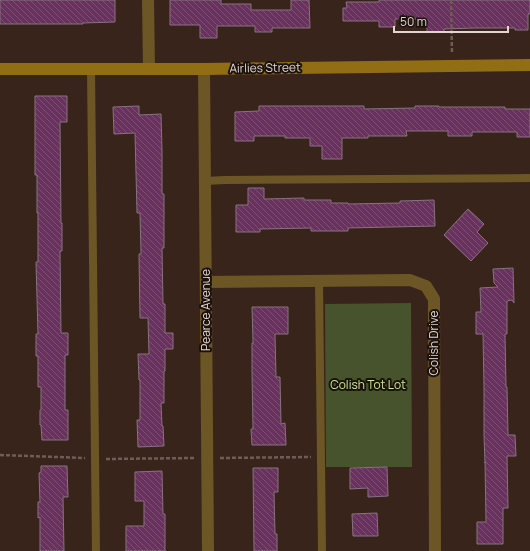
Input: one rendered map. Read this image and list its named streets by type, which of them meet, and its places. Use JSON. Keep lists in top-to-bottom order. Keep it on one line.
{"streets":{"street":["Airlies Street","Pearce Avenue","Colish Drive"]},"crossings":[["Airlies Street","Pearce Avenue"],["Pearce Avenue","Colish Drive"]],"parks":["Colish Tot Lot"],"scale_bar":"50 m"}
